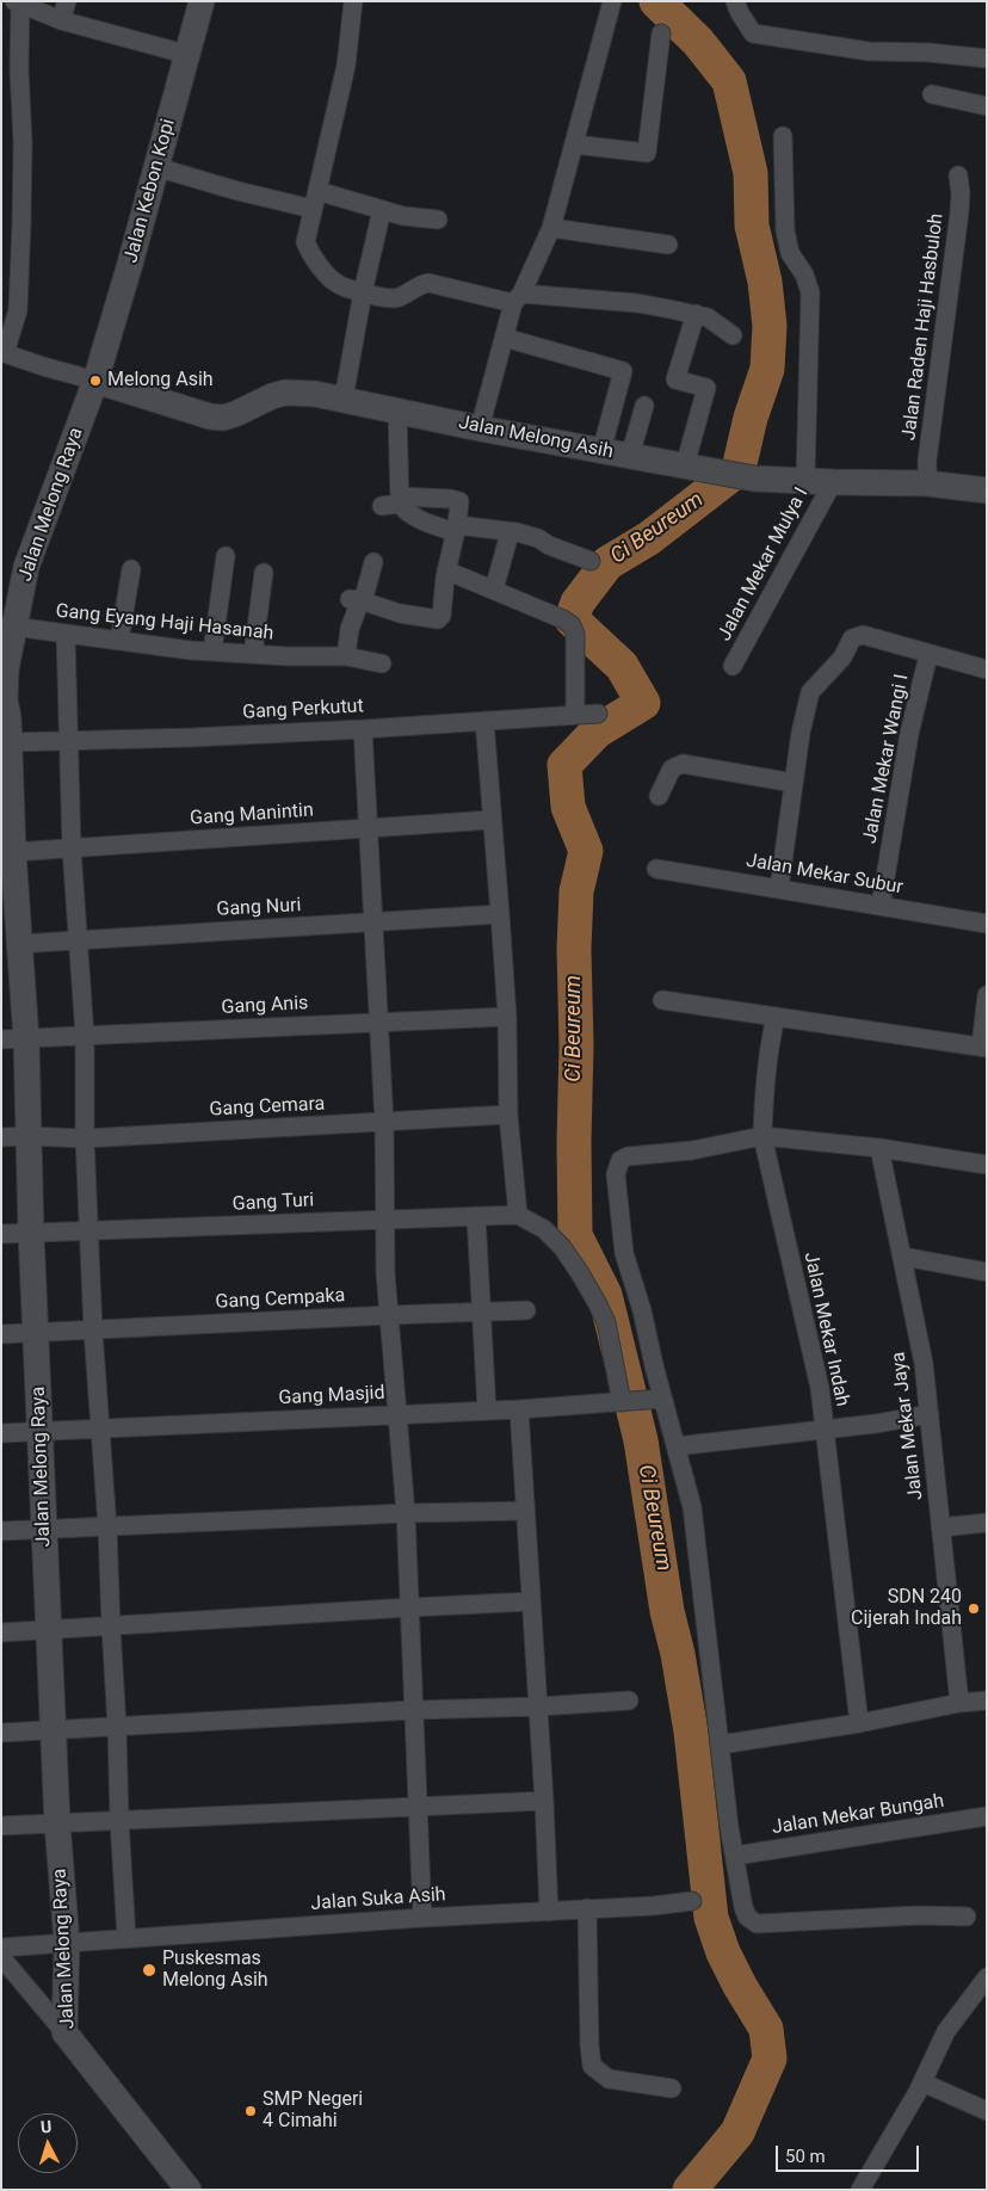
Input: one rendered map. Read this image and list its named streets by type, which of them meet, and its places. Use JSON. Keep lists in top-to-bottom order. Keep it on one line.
{"streets":{"main road":["Jalan Kebon Kopi","Jalan Melong Asih","Jalan Melong Raya"],"street":["Jalan Raden Haji Hasbuloh","Jalan Mekar Mulya I","Gang Eyang Haji Hasanah","Gang Perkutut","Jalan Mekar Wangi I","Gang Manintin","Jalan Mekar Subur","Gang Nuri","Gang Anis","Gang Cemara","Gang Turi","Gang Cempaka","Jalan Mekar Indah","Gang Masjid","Jalan Mekar Jaya","Jalan Mekar Bungah","Jalan Suka Asih"]},"crossings":[["Jalan Kebon Kopi","Jalan Melong Asih"],["Jalan Kebon Kopi","Jalan Melong Raya"],["Jalan Raden Haji Hasbuloh","Jalan Melong Asih"],["Jalan Melong Asih","Jalan Melong Raya"],["Jalan Melong Asih","Jalan Mekar Mulya I"],["Jalan Melong Raya","Gang Eyang Haji Hasanah"],["Jalan Melong Raya","Gang Perkutut"],["Jalan Melong Raya","Gang Manintin"],["Jalan Melong Raya","Gang Nuri"],["Jalan Melong Raya","Gang Anis"],["Jalan Melong Raya","Gang Cemara"],["Jalan Melong Raya","Gang Turi"],["Jalan Melong Raya","Gang Cempaka"],["Jalan Melong Raya","Gang Masjid"],["Jalan Melong Raya","Jalan Suka Asih"],["Jalan Mekar Wangi I","Jalan Mekar Subur"]],"water":["Ci Beureum"],"places":["Melong Asih","SDN 240 Cijerah Indah","Puskesmas Melong Asih","SMP Negeri 4 Cimahi"],"scale_bar":"50 m","north":"top"}
